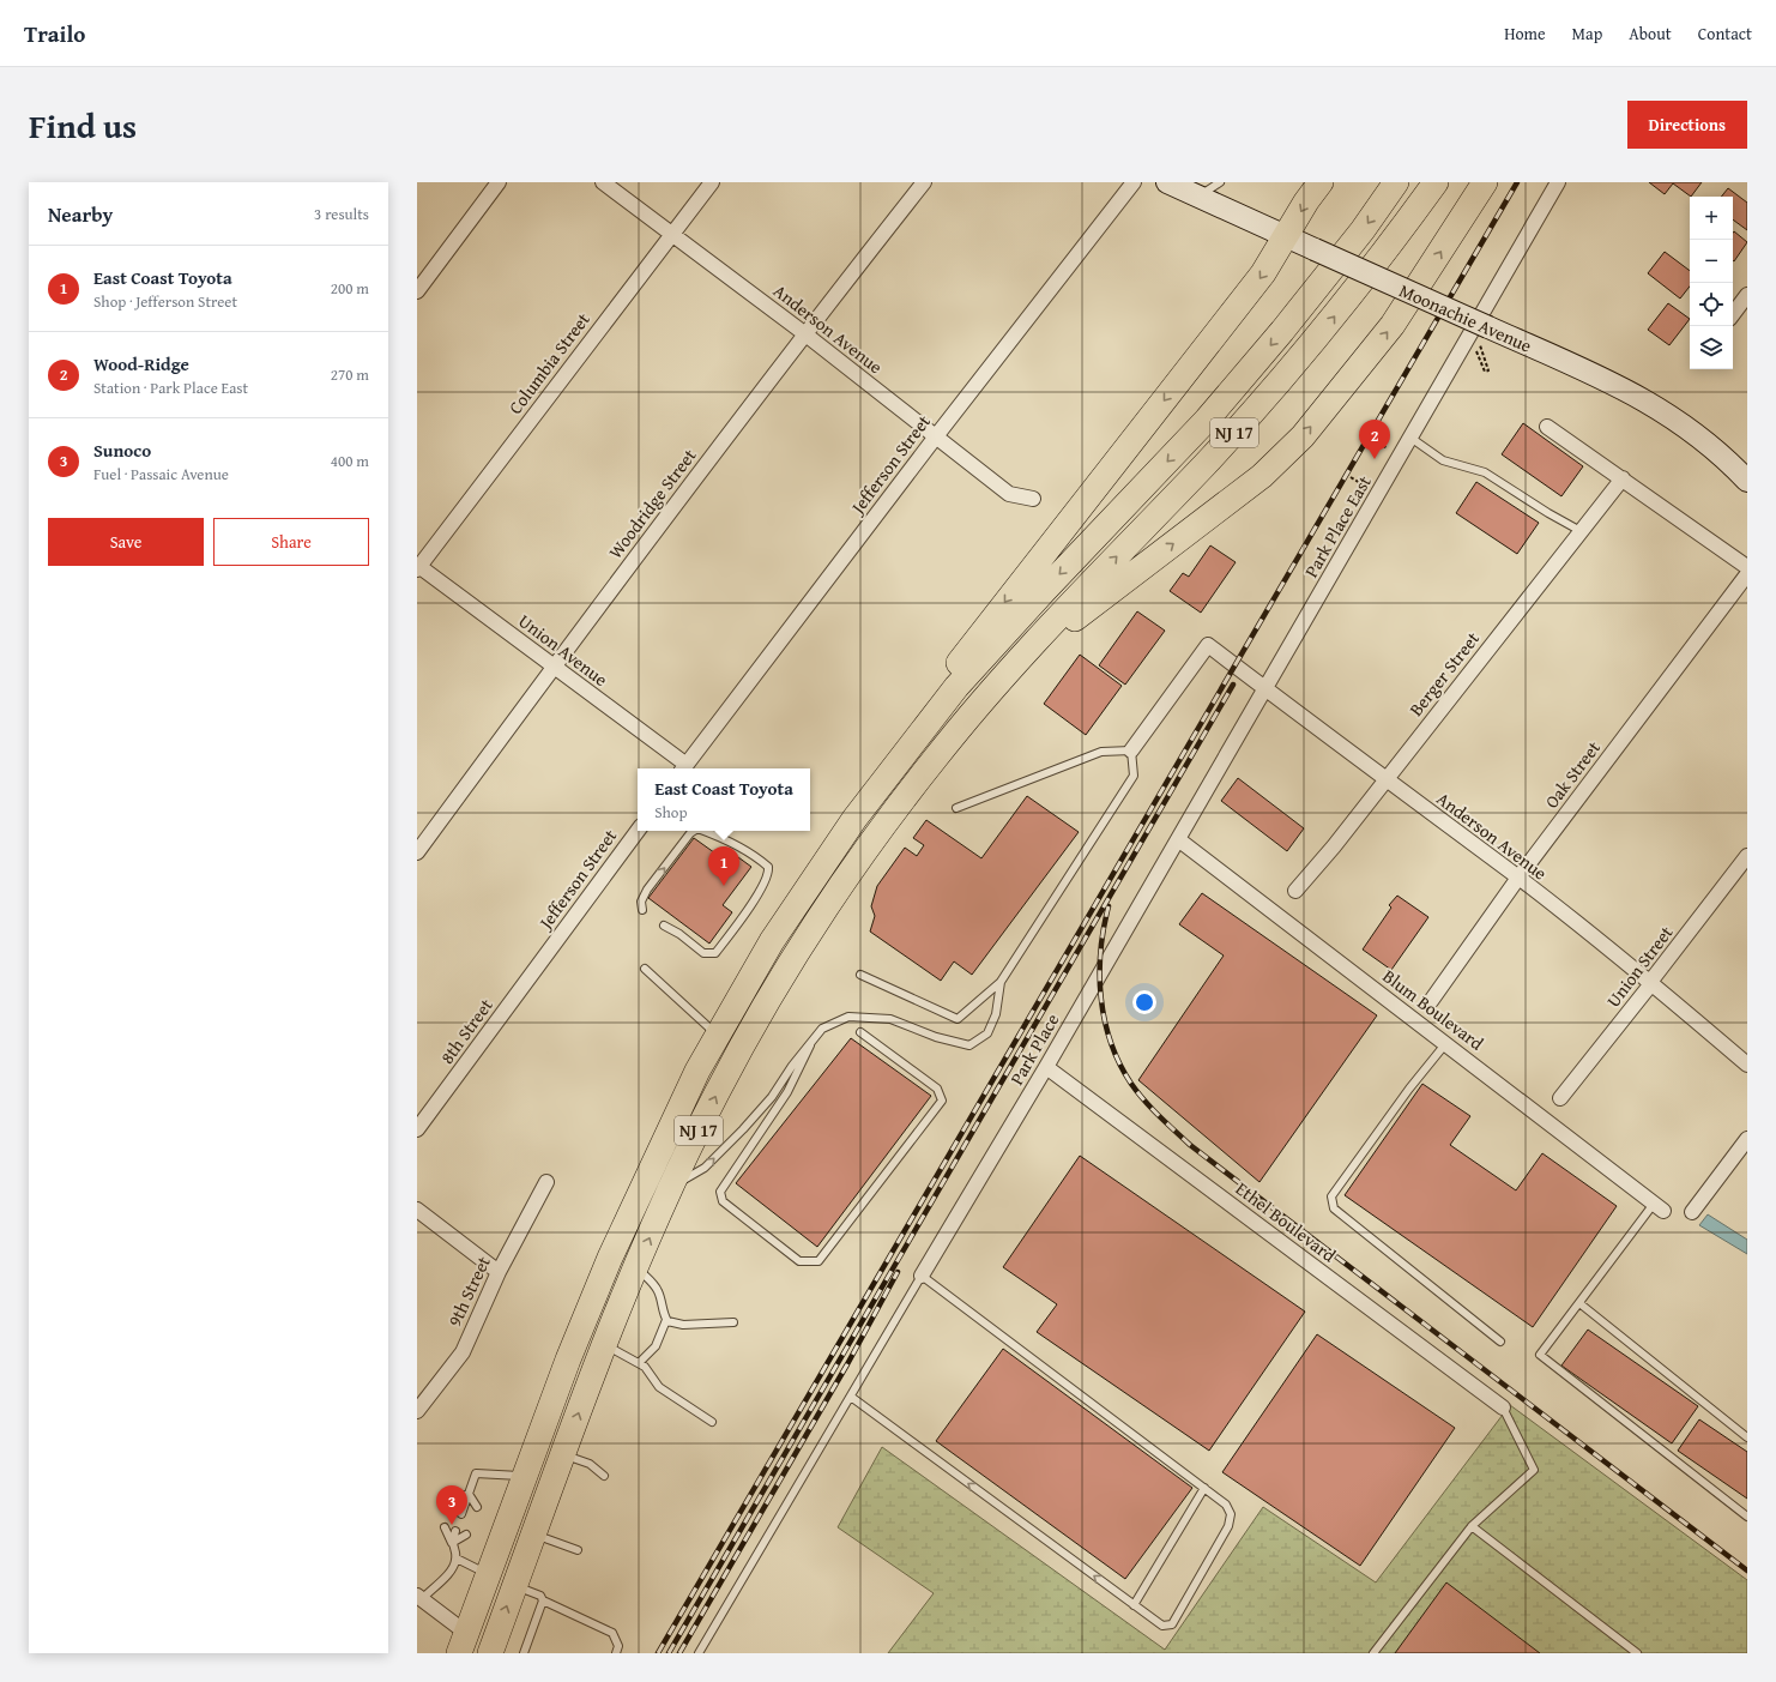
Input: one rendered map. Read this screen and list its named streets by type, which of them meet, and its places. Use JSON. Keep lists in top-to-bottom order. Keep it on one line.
{"streets":{"highway":["NJ 17"],"main road":["Moonachie Avenue"],"street":["Anderson Avenue","Columbia Street","Jefferson Street","Woodridge Street","Park Place East","Union Avenue","Berger Street","Oak Street","Union Street","Blum Boulevard","8th Street","Park Place","Ethel Boulevard","9th Street"]},"crossings":[["Anderson Avenue","Columbia Street"],["Anderson Avenue","Jefferson Street"],["Anderson Avenue","Woodridge Street"],["Anderson Avenue","Park Place East"],["Anderson Avenue","Berger Street"],["Anderson Avenue","Oak Street"],["Anderson Avenue","Union Street"],["Columbia Street","Union Avenue"],["Jefferson Street","Union Avenue"],["Jefferson Street","8th Street"],["Woodridge Street","Union Avenue"],["Park Place East","Blum Boulevard"],["Park Place East","Park Place"],["Blum Boulevard","Park Place"],["Park Place","Ethel Boulevard"]],"page":{"header":"Trailo","nav":["Home","Map","About","Contact"],"title":"Find us","buttons":["Directions",["Save","Share"]],"heading":["Nearby","3 results"],"map_buttons":["+","−"],"list":[{"mark":"1","name":"East Coast Toyota","note":"Shop · Jefferson Street","value":"200 m"},{"mark":"2","name":"Wood-Ridge","note":"Station · Park Place East","value":"270 m"},{"mark":"3","name":"Sunoco","note":"Fuel · Passaic Avenue","value":"400 m"}],"pins":["2","1","3"],"popup":["East Coast Toyota","Shop"]}}
